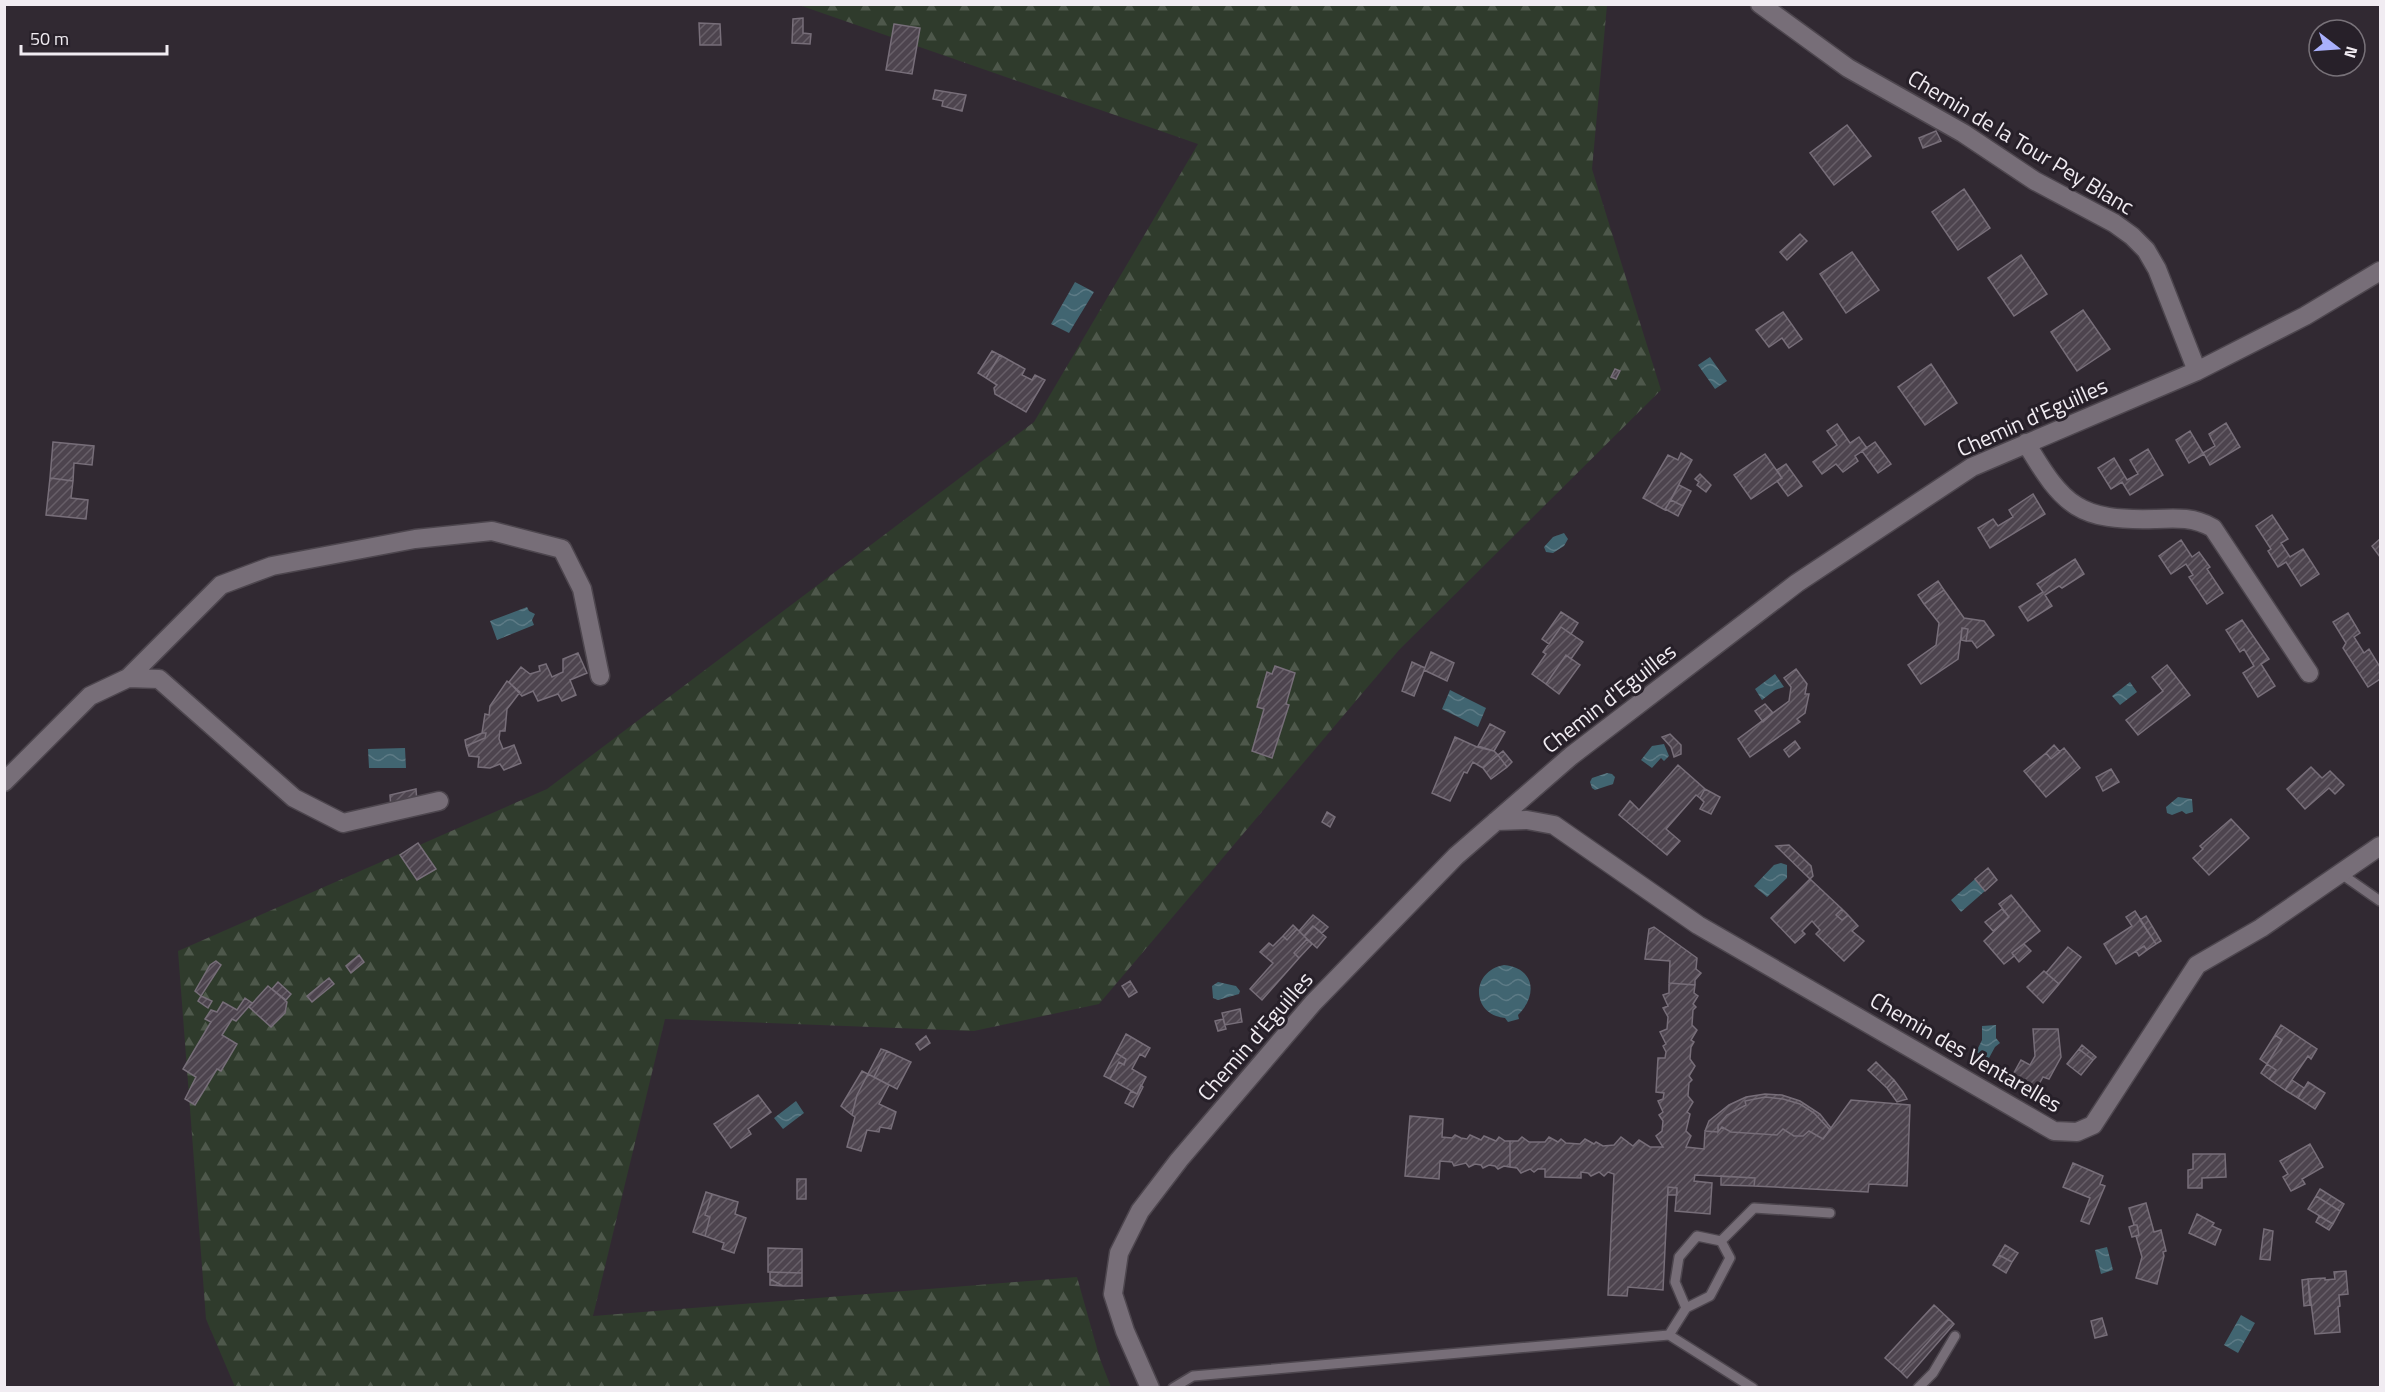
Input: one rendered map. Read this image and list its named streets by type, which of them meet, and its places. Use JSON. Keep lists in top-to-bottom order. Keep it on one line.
{"streets":{"street":["Chemin de la Tour Pey Blanc","Chemin d'Eguilles","Chemin des Ventarelles"]},"crossings":[["Chemin de la Tour Pey Blanc","Chemin d'Eguilles"],["Chemin d'Eguilles","Chemin des Ventarelles"]],"scale_bar":"50 m","north":"right"}
